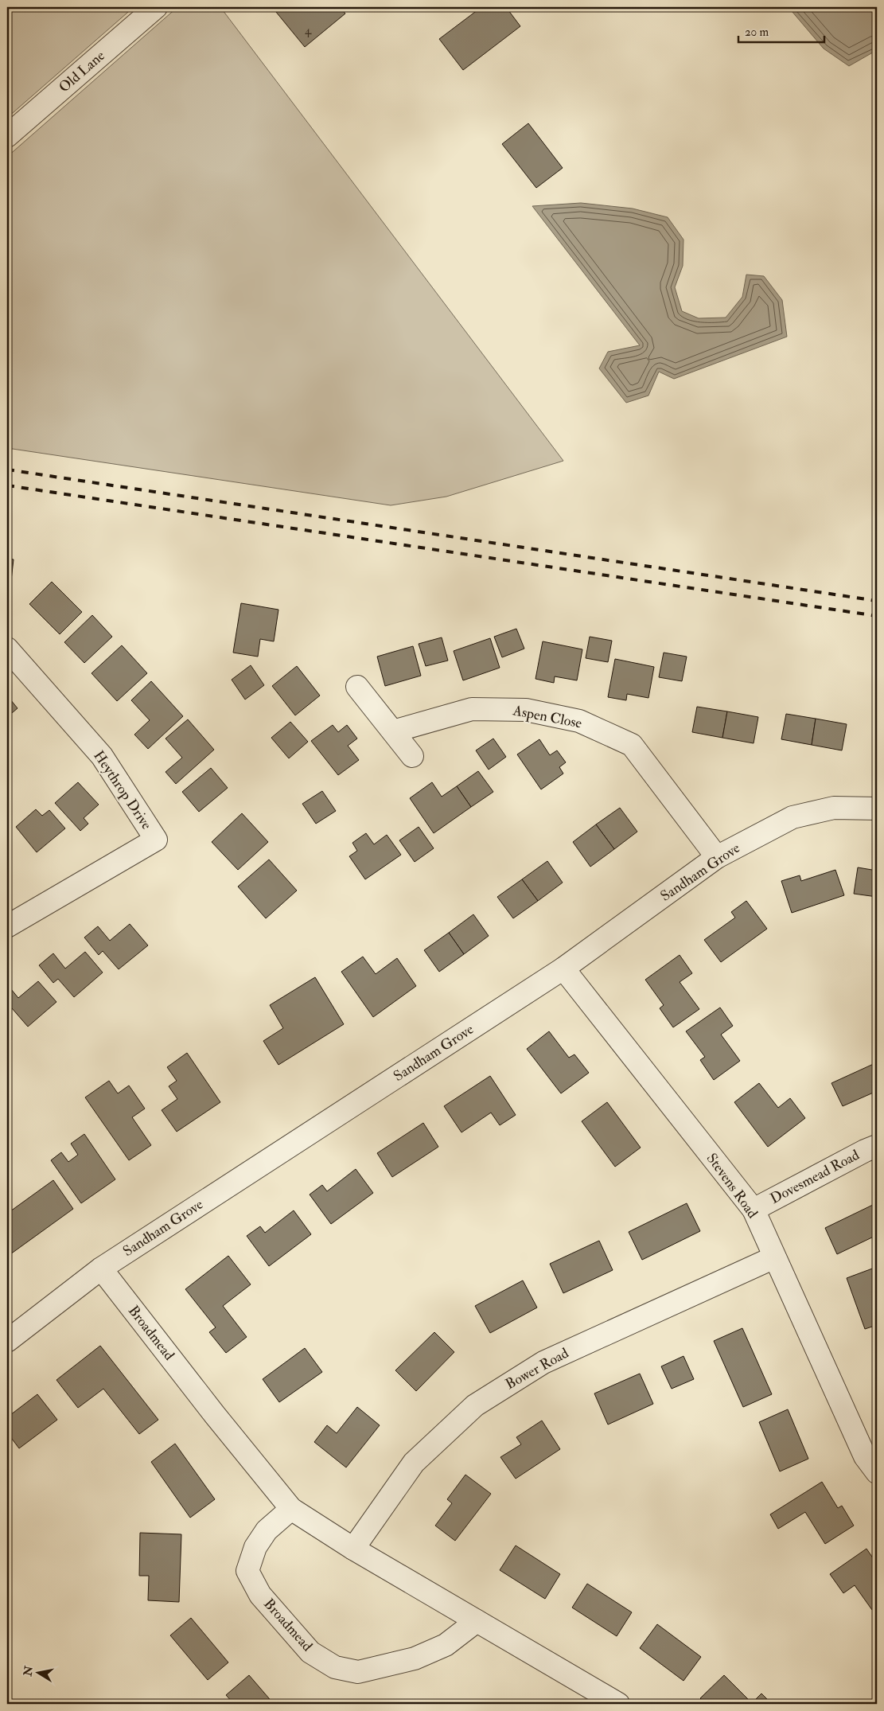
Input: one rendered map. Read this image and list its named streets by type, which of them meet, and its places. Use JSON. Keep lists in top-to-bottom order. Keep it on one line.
{"streets":{"street":["Old Lane","Aspen Close","Heythrop Drive","Sandham Grove","Dovesmead Road","Stevens Road","Broadmead","Bower Road"]},"crossings":[["Aspen Close","Sandham Grove"],["Sandham Grove","Stevens Road"],["Sandham Grove","Broadmead"],["Dovesmead Road","Stevens Road"],["Stevens Road","Bower Road"],["Broadmead","Bower Road"]],"house_numbers":["4"],"scale_bar":"20 m","north":"left"}
